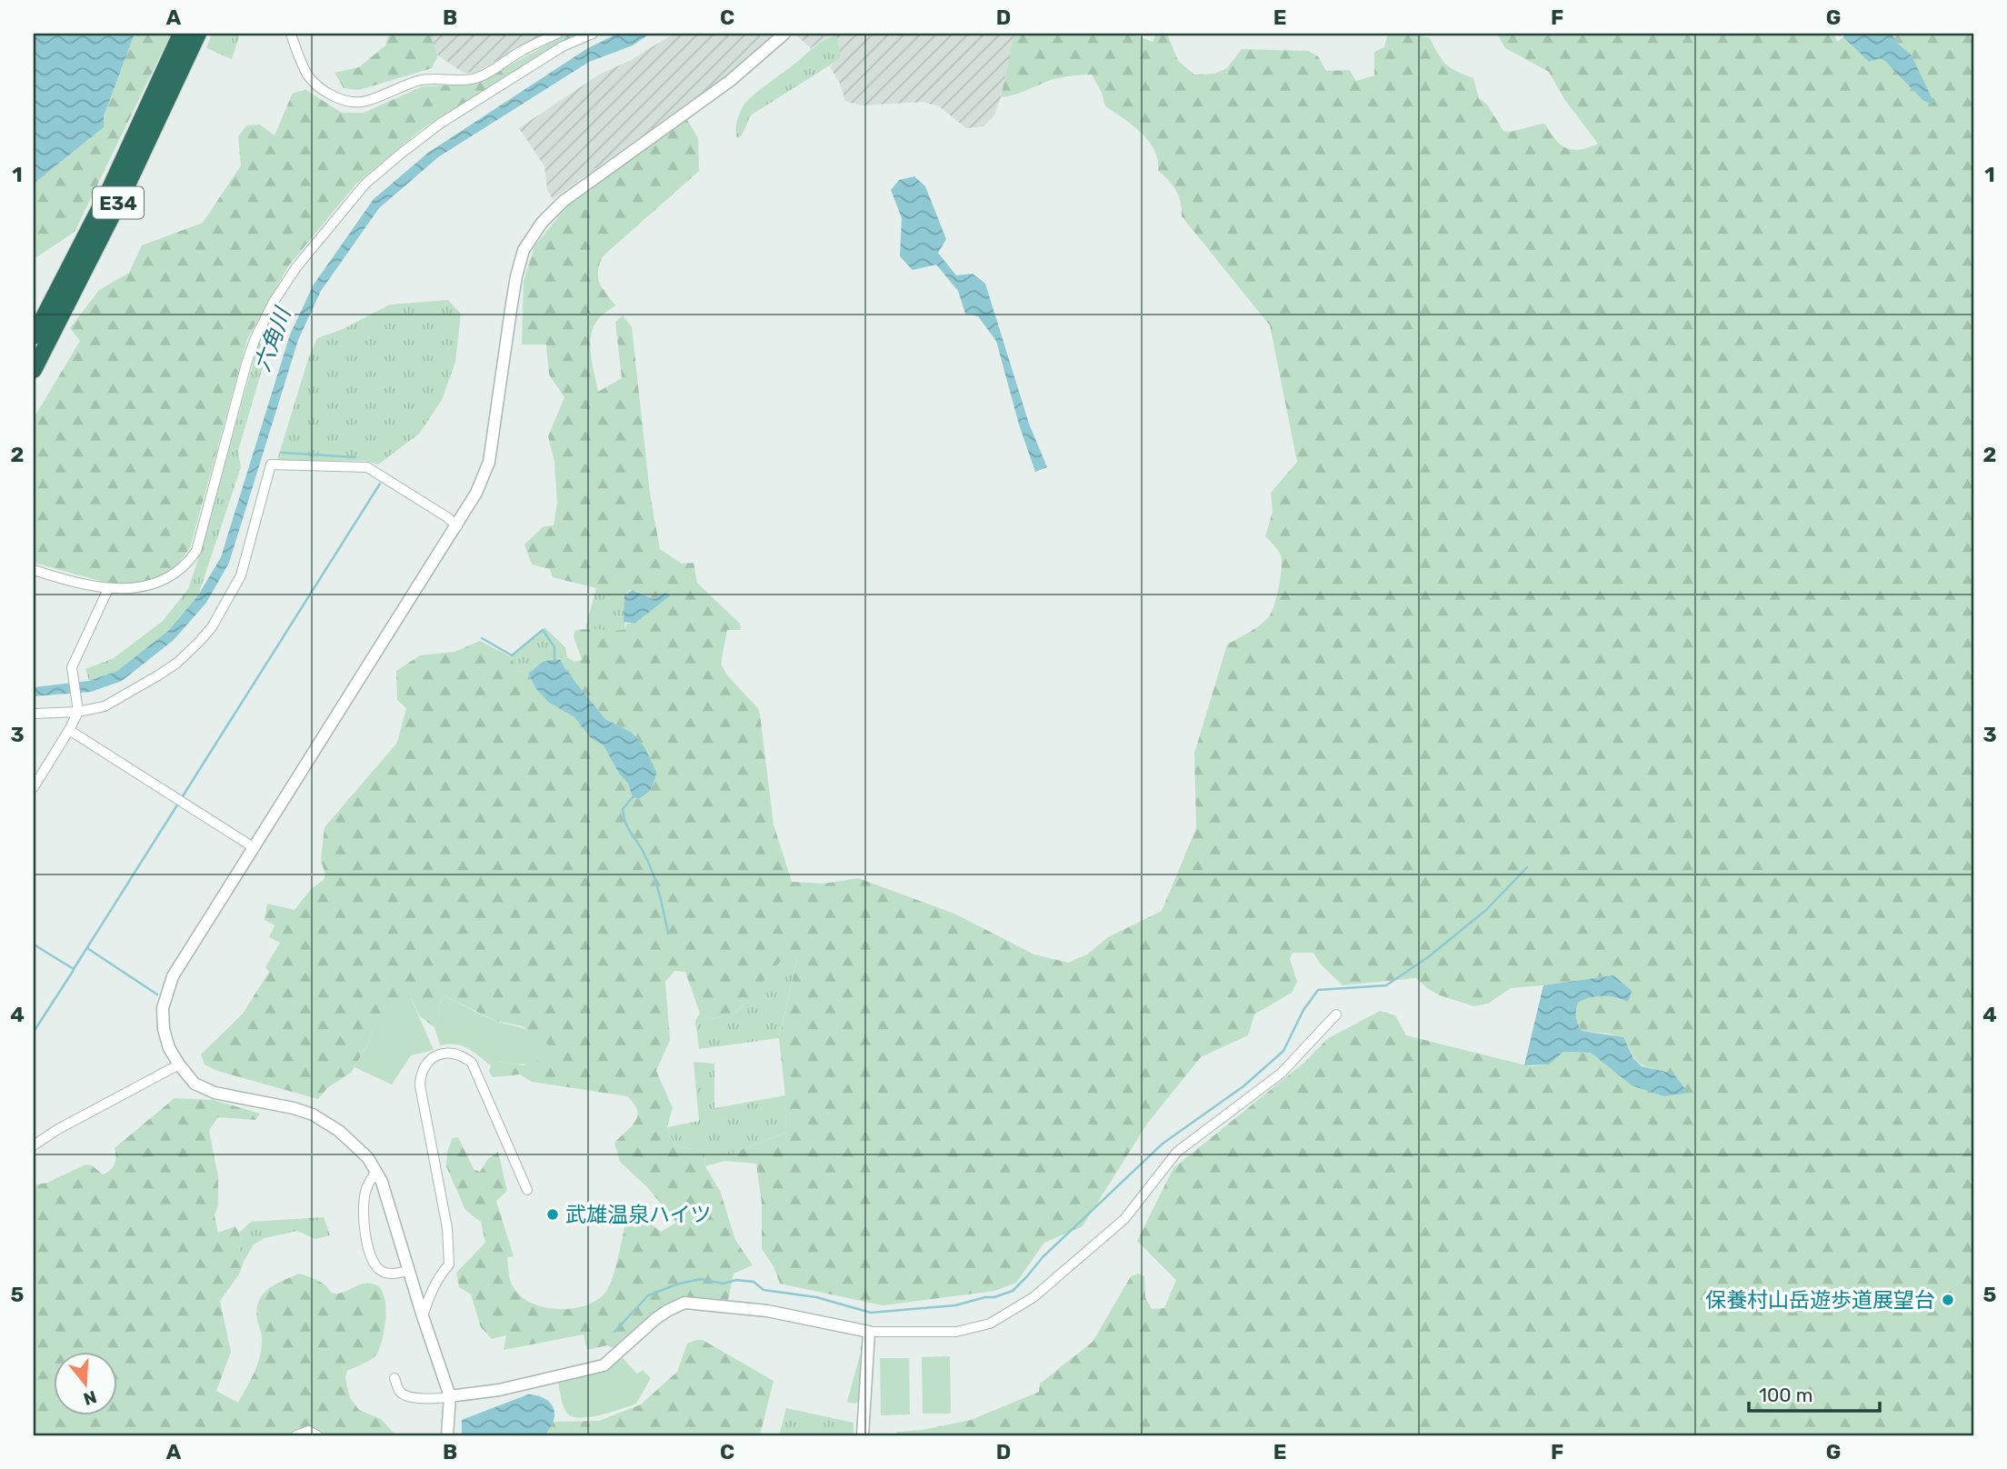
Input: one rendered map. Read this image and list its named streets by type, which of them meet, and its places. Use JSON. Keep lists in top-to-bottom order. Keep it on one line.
{"streets":{"highway":["E34"]},"water":["六角川"],"places":["武雄温泉ハイツ","保養村山岳遊歩道展望台"],"scale_bar":"100 m","north":"bottom","grid":{"columns":["A","B","C","D","E","F","G"],"rows":["1","2","3","4","5"]}}
